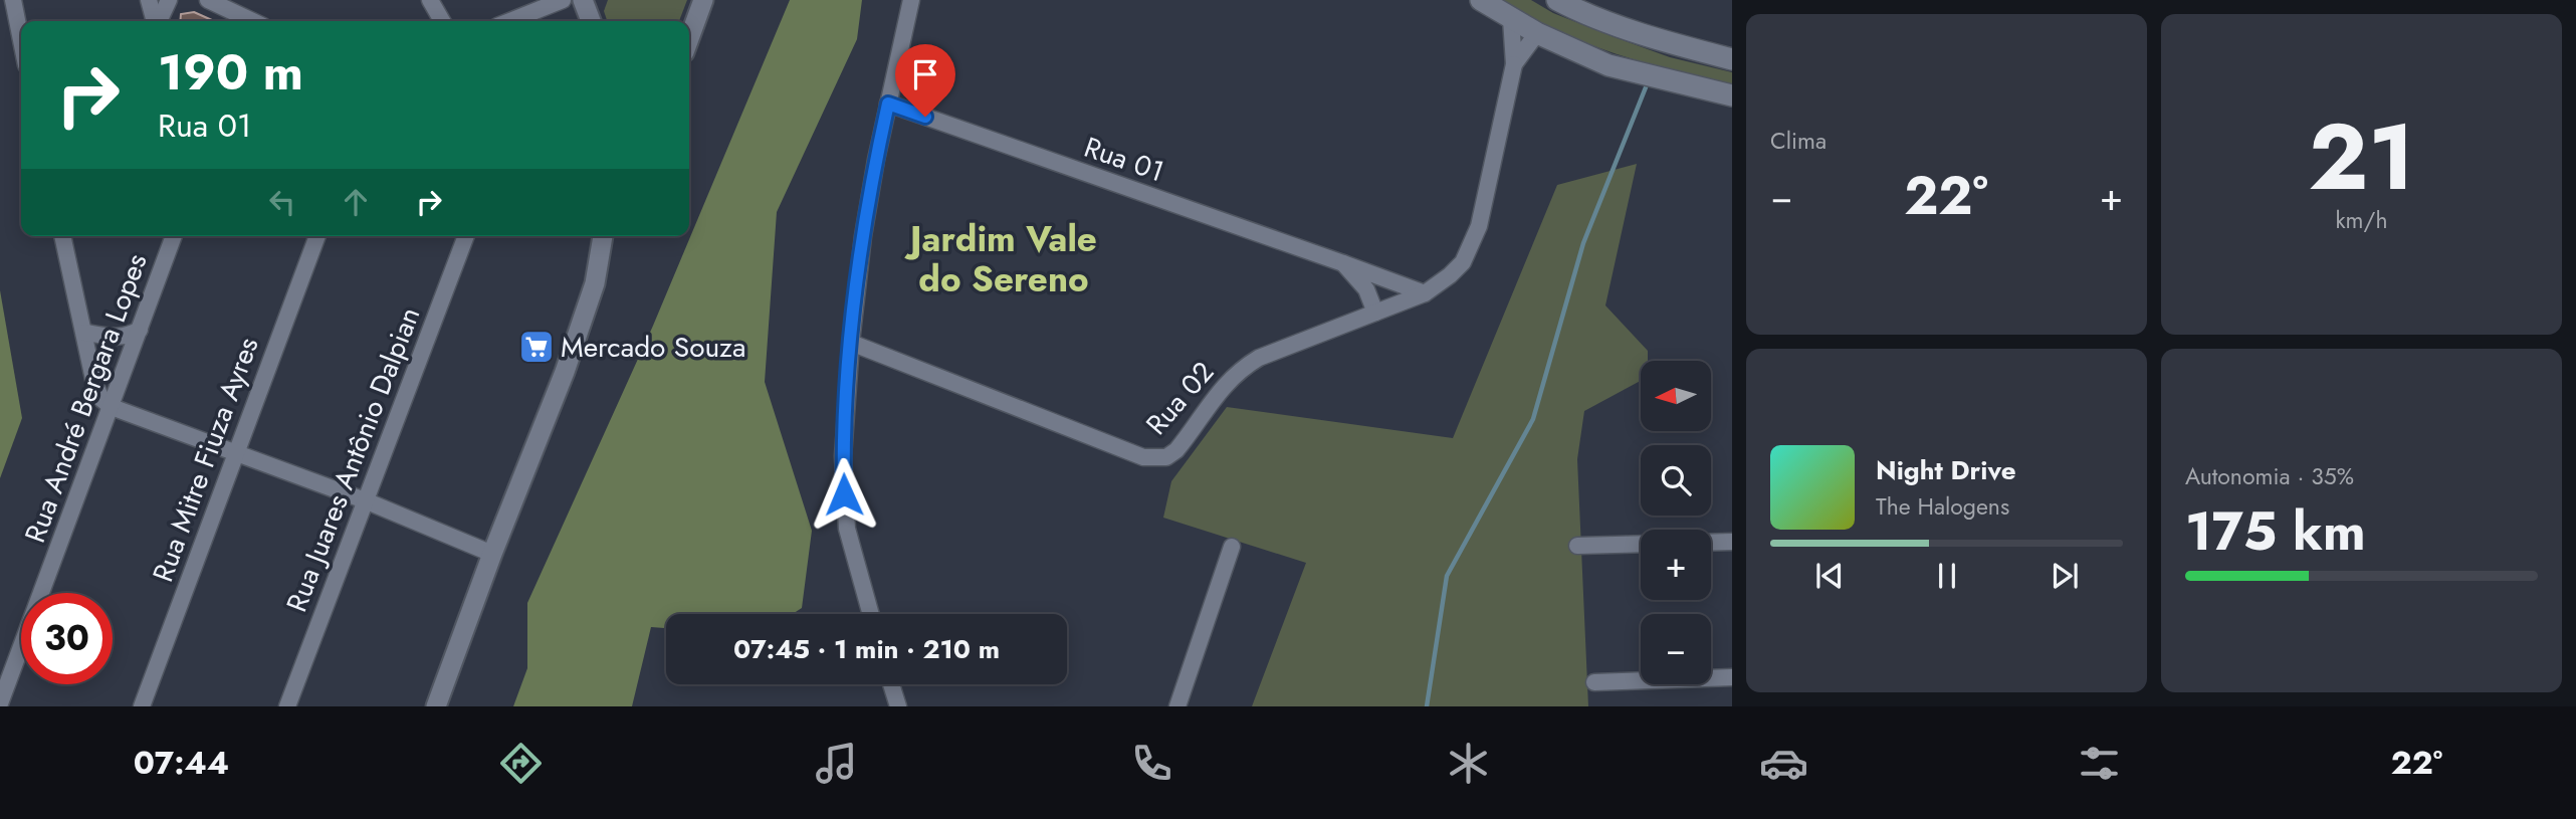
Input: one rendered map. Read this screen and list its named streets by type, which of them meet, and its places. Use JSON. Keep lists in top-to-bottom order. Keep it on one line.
{"streets":{"street":["Rua 01","Rua André Bergara Lopes","Rua 02","Rua Mitre Fiuza Ayres","Rua Juares Antônio Dalpian"]},"crossings":[["Rua 01","Rua 02"]],"districts":["Jardim Vale do Sereno"],"places":{"supermarket":["Mercado Souza"]},"north":"left","page":{"tile":["Clima",["21","km/h"],["Autonomia · 35%","175 km"]],"turn":["190 m","Rua 01"],"heat":["−","22°","+"],"map_buttons":["+","−"],"song":["Night Drive","The Halogens"],"limit":"30","trip":"07:45 · 1 min · 210 m","tabs":["07:44","22°"]}}
